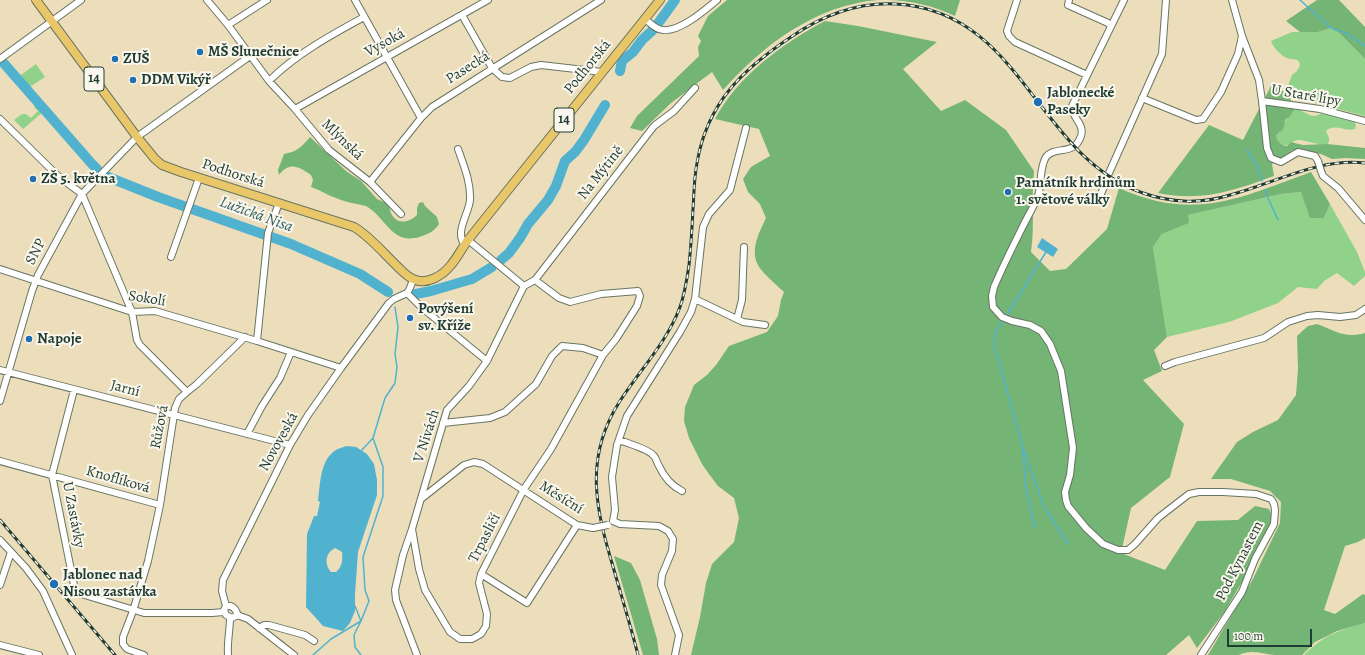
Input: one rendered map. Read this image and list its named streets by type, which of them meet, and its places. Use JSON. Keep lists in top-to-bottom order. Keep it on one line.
{"streets":{"main road":["Podhorská","14"],"street":["Vysoká","Pasecká","U Staré lípy","Mlýnská","Na Mýtině","SNP","Sokolí","Jarní","Růžová","V Nivách","Novoveská","Knoflíková","Měsíční","U Zastávky","Trpasličí","Pod Kynastem"]},"crossings":[["Vysoká","Mlýnská"],["Podhorská","SNP"],["Pasecká","Mlýnská"],["Mlýnská","SNP"],["Na Mýtině","V Nivách"],["Na Mýtině","Trpasličí"],["SNP","Sokolí"],["SNP","Jarní"],["SNP","Růžová"],["Sokolí","Růžová"],["Sokolí","Novoveská"],["Jarní","Růžová"],["Jarní","Novoveská"],["Jarní","U Zastávky"],["Růžová","Knoflíková"],["Růžová","U Zastávky"],["V Nivách","Měsíční"],["Novoveská","U Zastávky"],["Knoflíková","U Zastávky"],["Měsíční","Trpasličí"]],"water":["Lužická Nisa"],"places":["MŠ Slunečnice","ZUŠ","DDM Vikýř","Jablonecké Paseky","ZŠ 5. května","Památník hrdinům 1. světové války","Povýšení sv. Kříže","Napoje","Jablonec nad Nisou zastávka"],"scale_bar":"100 m"}
